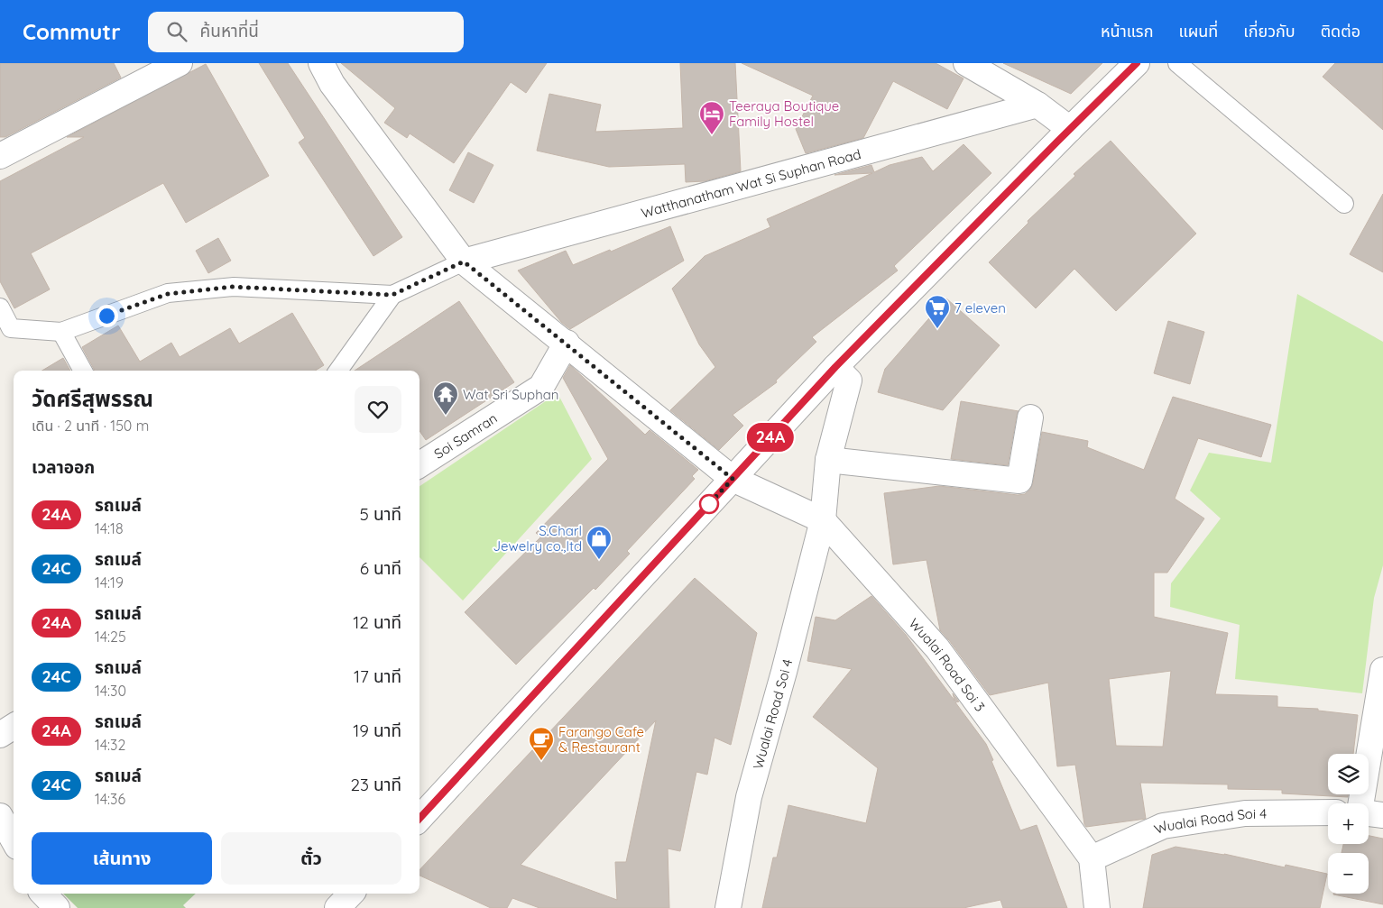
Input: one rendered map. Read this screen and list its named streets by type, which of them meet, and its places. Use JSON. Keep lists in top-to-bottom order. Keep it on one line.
{"streets":{"street":["Watthanatham Wat Si Suphan Road","Soi Samran","Wualai Road Soi 3","Wualai Road Soi 4"]},"crossings":[["Watthanatham Wat Si Suphan Road","Wualai Road Soi 3"],["Soi Samran","Wualai Road Soi 3"],["Wualai Road Soi 3","Wualai Road Soi 4"]],"places":{"hotel":["Teeraya Boutique Family Hostel"],"supermarket":["7 eleven"],"temple":["Wat Sri Suphan"],"shop":["S.Charl Jewelry co.,ltd"],"cafe":["Farango Cafe & Restaurant"]},"lines":["bus line 24A"],"page":{"header":"Commutr","search":"ค้นหาที่นี่","nav":["หน้าแรก","แผนที่","เกี่ยวกับ","ติดต่อ"],"on_map":"24A","heading":[["วัดศรีสุพรรณ","เดิน · 2 นาที · 150 m"],"เวลาออก"],"list":[{"mark":"24A","name":"รถเมล์","note":"14:18","value":"5 นาที"},{"mark":"24C","name":"รถเมล์","note":"14:19","value":"6 นาที"},{"mark":"24A","name":"รถเมล์","note":"14:25","value":"12 นาที"},{"mark":"24C","name":"รถเมล์","note":"14:30","value":"17 นาที"},{"mark":"24A","name":"รถเมล์","note":"14:32","value":"19 นาที"},{"mark":"24C","name":"รถเมล์","note":"14:36","value":"23 นาที"}],"map_buttons":["+","−"],"buttons":["เส้นทาง","ตั๋ว"]}}
